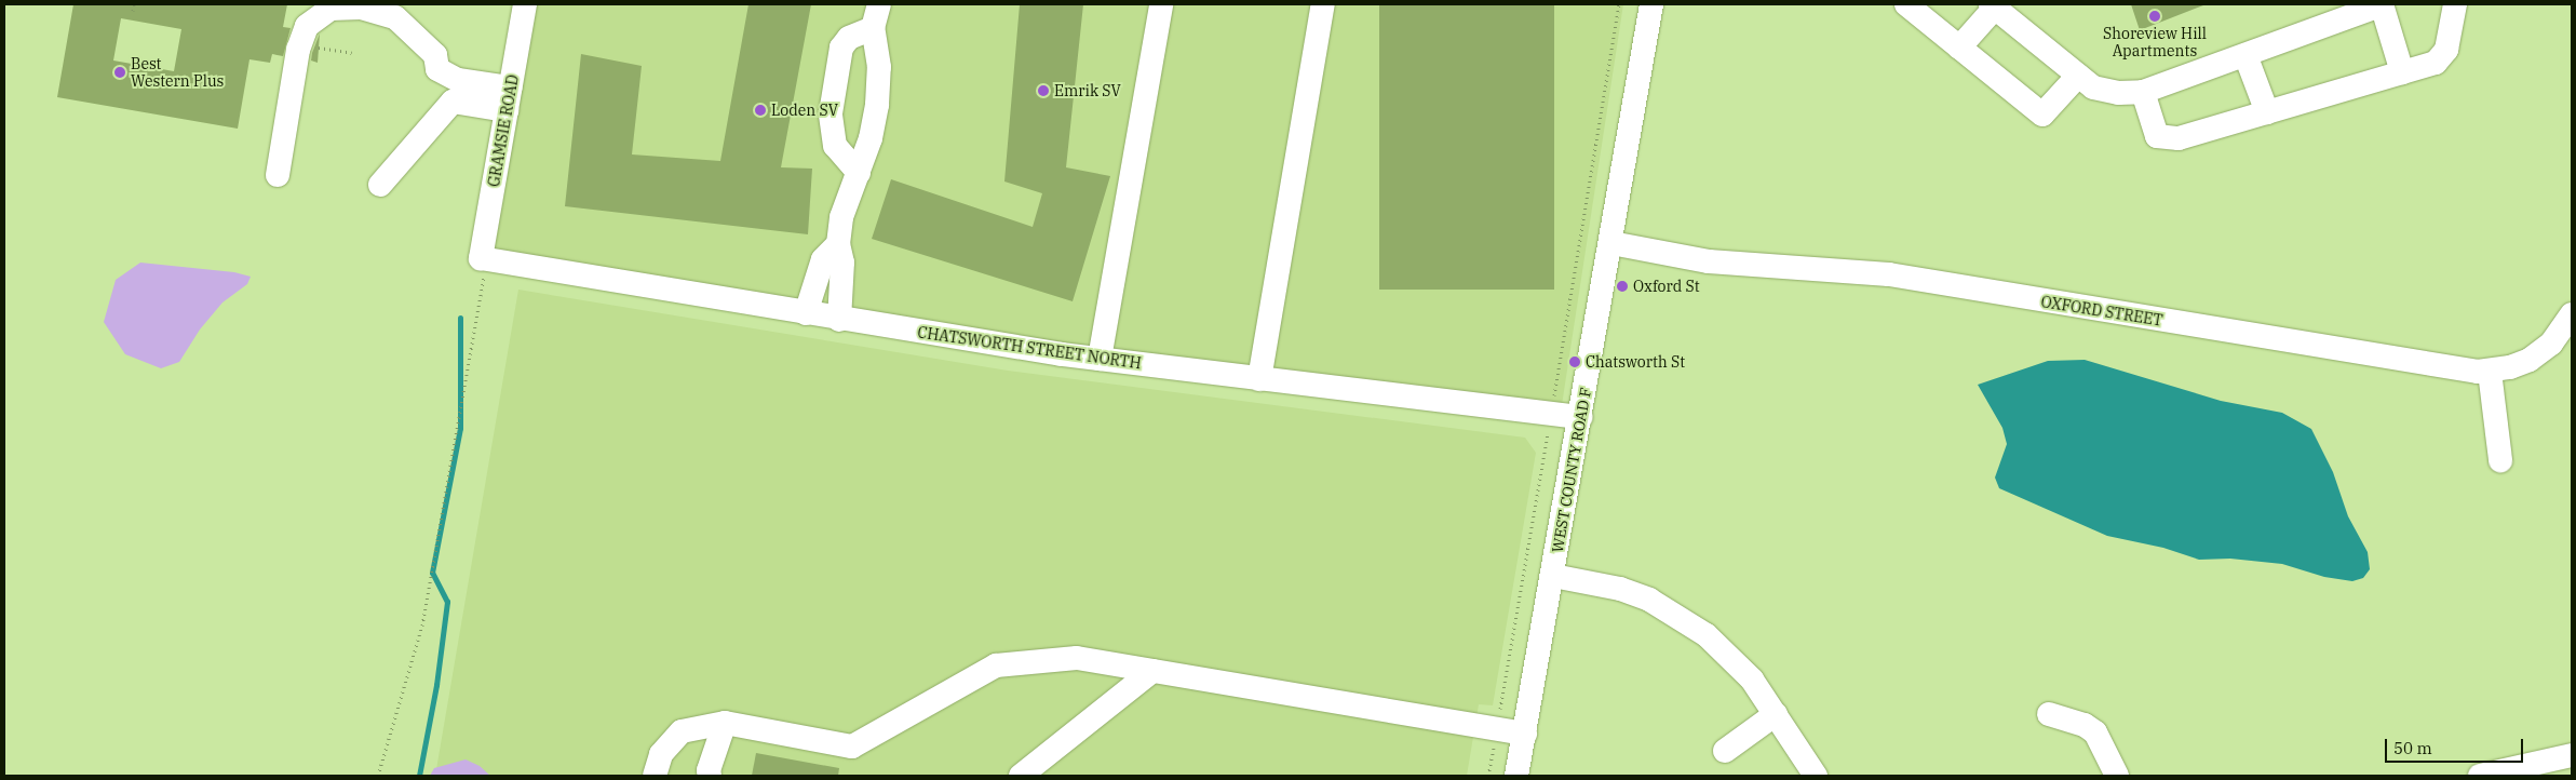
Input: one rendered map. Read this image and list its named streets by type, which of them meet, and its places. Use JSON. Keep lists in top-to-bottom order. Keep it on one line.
{"streets":{"street":["GRAMSIE ROAD","OXFORD STREET","CHATSWORTH STREET NORTH","WEST COUNTY ROAD F"]},"crossings":[["GRAMSIE ROAD","CHATSWORTH STREET NORTH"],["OXFORD STREET","WEST COUNTY ROAD F"],["CHATSWORTH STREET NORTH","WEST COUNTY ROAD F"]],"places":["Shoreview Hill Apartments","Best Western Plus","Emrik SV","Loden SV","Oxford St","Chatsworth St"],"scale_bar":"50 m"}
